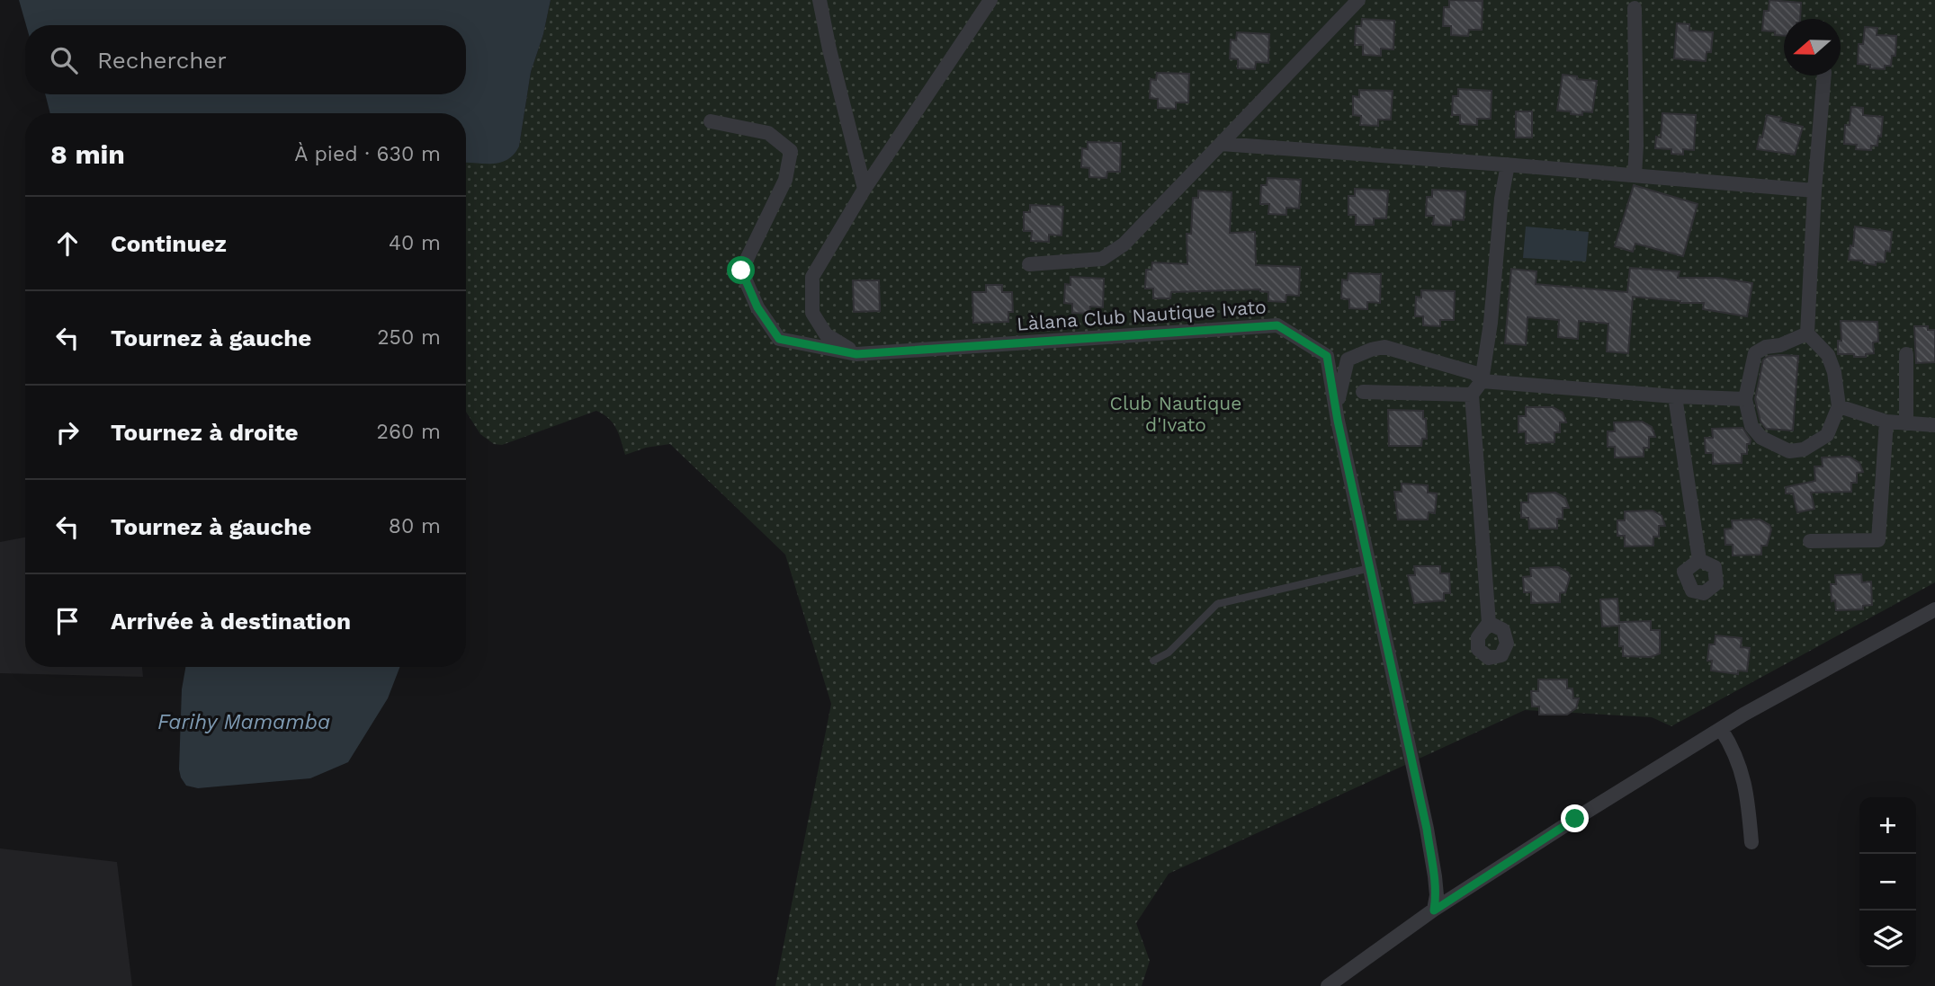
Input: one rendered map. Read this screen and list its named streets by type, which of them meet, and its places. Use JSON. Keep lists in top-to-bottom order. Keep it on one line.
{"streets":{"street":["Làlana Club Nautique Ivato"]},"water":["Farihy Mamamba"],"parks":["Club Nautique d'Ivato"],"north":"left","page":{"search":"Rechercher","heading":["8 min","À pied · 630 m"],"list":[["Continuez","40 m"],["Tournez à gauche","250 m"],["Tournez à droite","260 m"],["Tournez à gauche","80 m"],"Arrivée à destination"],"map_buttons":["+","−"]}}
